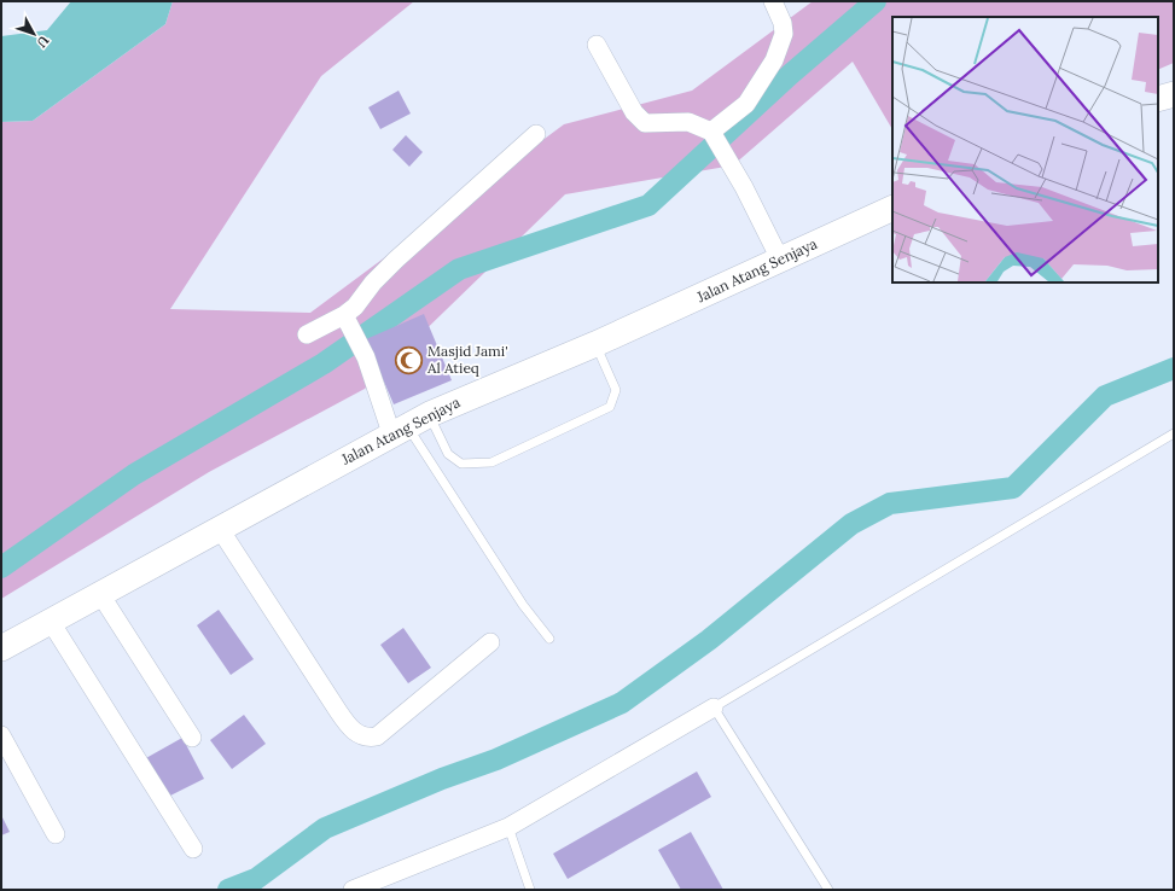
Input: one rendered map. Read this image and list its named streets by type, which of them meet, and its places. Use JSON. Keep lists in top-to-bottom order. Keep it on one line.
{"streets":{"main road":["Jalan Atang Senjaya"]},"places":{"mosque":["Masjid Jami' Al Atieq"]},"north":"bottom right"}
